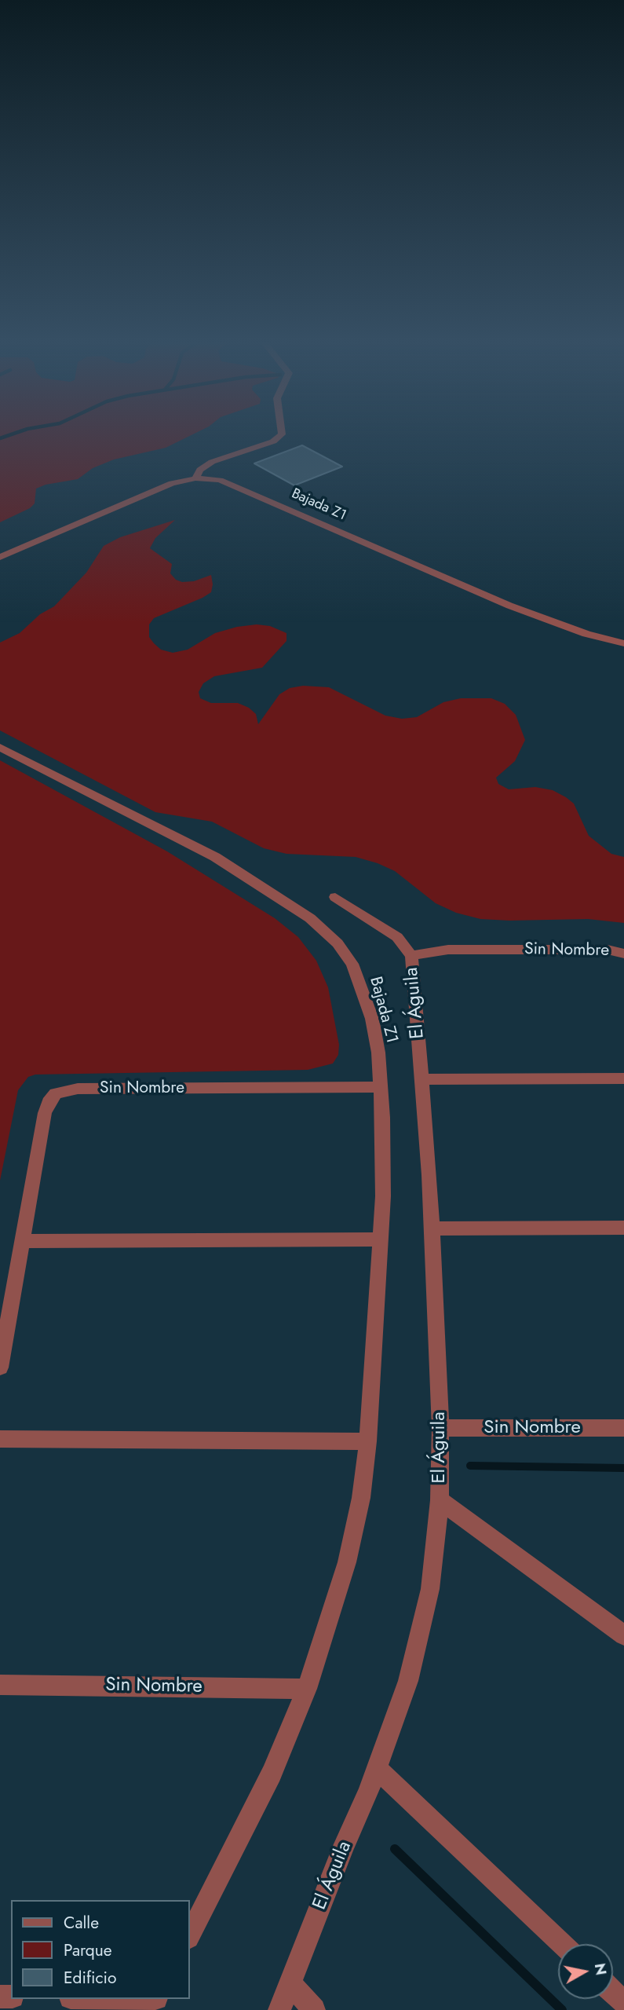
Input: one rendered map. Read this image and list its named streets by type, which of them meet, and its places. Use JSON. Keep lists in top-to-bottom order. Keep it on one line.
{"streets":{"street":["Bajada Z1","Sin Nombre","El Águila"]},"crossings":[["Bajada Z1","Sin Nombre"],["Sin Nombre","El Águila"]],"legend":["Calle","Parque","Edificio"],"north":"right"}
